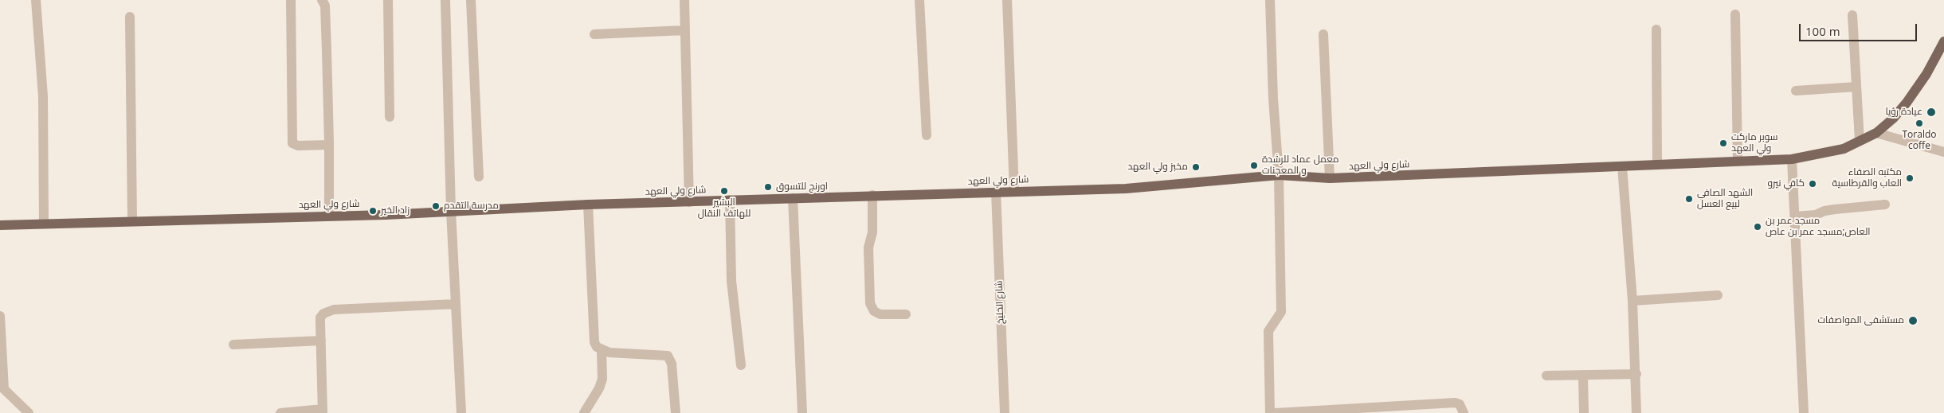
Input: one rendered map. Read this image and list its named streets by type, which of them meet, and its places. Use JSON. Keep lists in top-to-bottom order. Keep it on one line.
{"streets":{"main road":["شارع ولي العهد"],"street":["شارع الخليخ"]},"crossings":[["شارع ولي العهد","شارع الخليخ"]],"places":["عيادة رؤيا","Toraldo coffe","سوبر ماركت ولي العهد","معمل عماد للرشدة و المعجنات","مخبز ولي العهد","مكتبه الصفاء العاب والقرطاسية","كافي نيرو","اورنج للتسوق","البشير للهاتف النقال","الشهد الصافي لبيع العسل","مدرسة التقدم","زاد الخير","مسجد عمر بن العاص;مسجد عمر بن عاص","مستشفى المواصفات"],"scale_bar":"100 m"}
